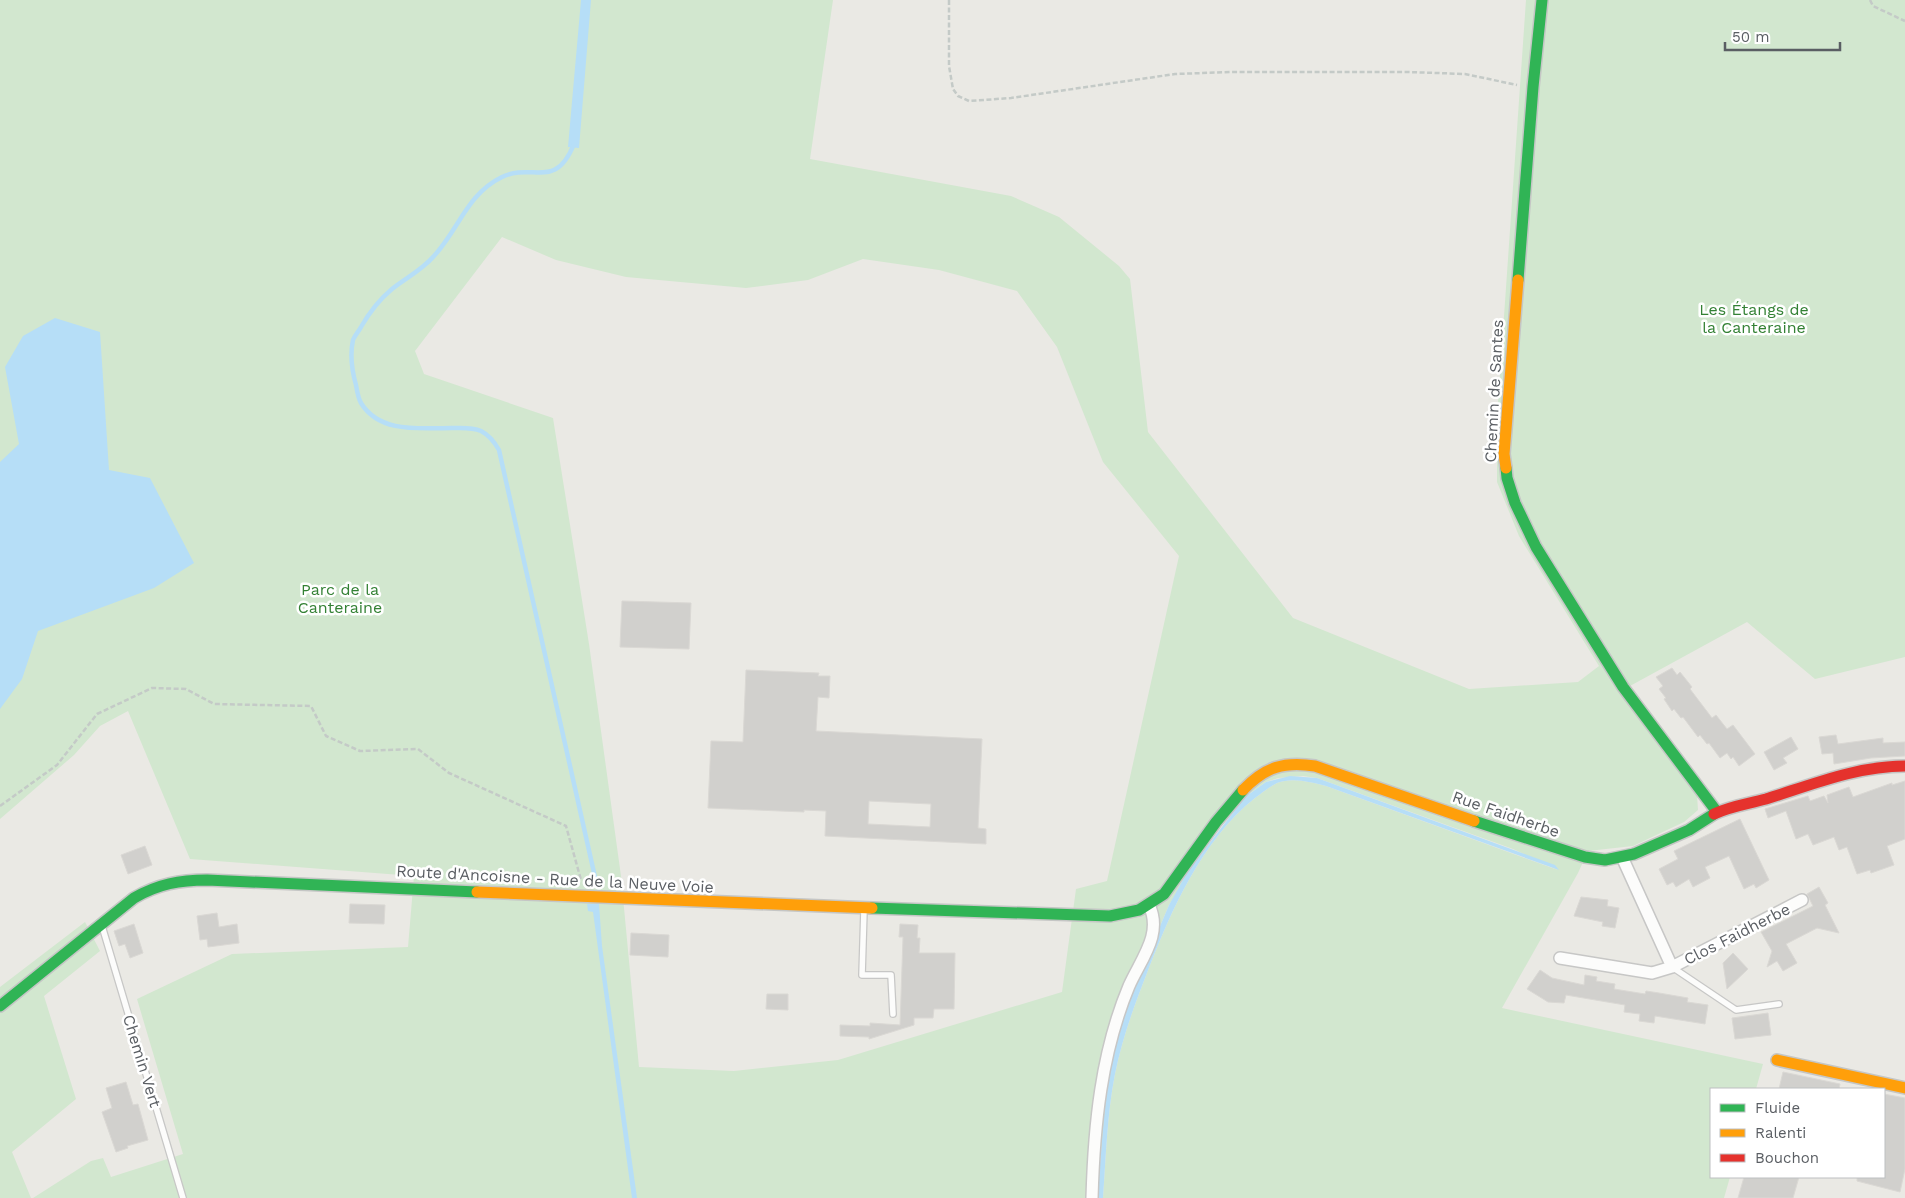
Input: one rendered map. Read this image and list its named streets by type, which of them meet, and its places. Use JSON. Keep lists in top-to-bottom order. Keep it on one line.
{"streets":{"street":["Chemin de Santes","Rue Faidherbe","Route d'Ancoisne - Rue de la Neuve Voie","Clos Faidherbe"],"lane":["Chemin Vert"]},"crossings":[["Chemin de Santes","Rue Faidherbe"],["Rue Faidherbe","Route d'Ancoisne - Rue de la Neuve Voie"],["Rue Faidherbe","Clos Faidherbe"],["Route d'Ancoisne - Rue de la Neuve Voie","Chemin Vert"]],"parks":["Les Étangs de la Canteraine","Parc de la Canteraine"],"legend":["Fluide","Ralenti","Bouchon"],"scale_bar":"50 m"}
